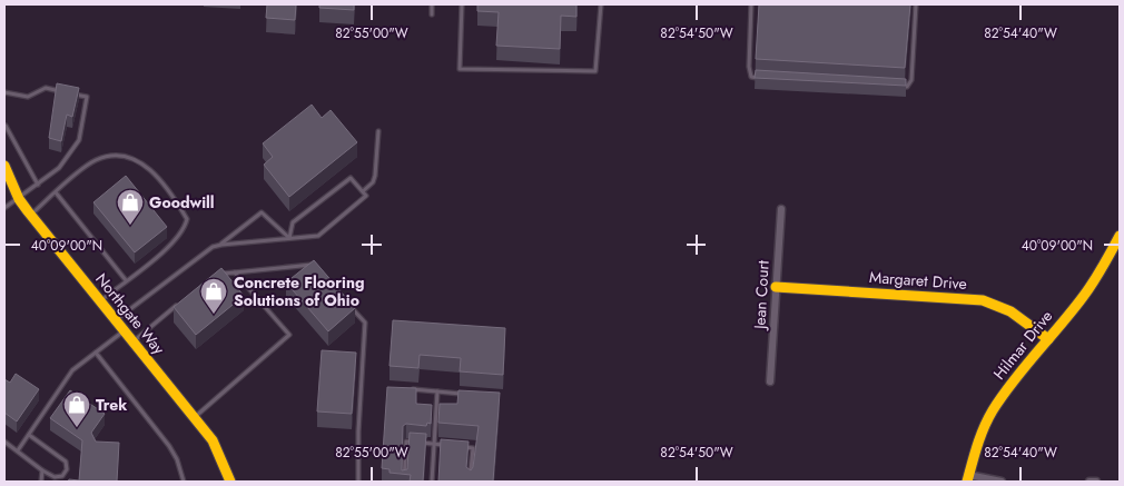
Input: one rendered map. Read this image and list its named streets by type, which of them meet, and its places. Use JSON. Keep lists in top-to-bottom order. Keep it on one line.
{"streets":{"street":["Margaret Drive","Jean Court","Northgate Way","Hilmar Drive"]},"crossings":[["Margaret Drive","Jean Court"],["Margaret Drive","Hilmar Drive"]],"places":{"shop":["Goodwill","Concrete Flooring Solutions of Ohio","Trek"]},"coordinates":["82°55'00\"W","82°54'50\"W","82°54'40\"W","40°09'00\"N"]}
